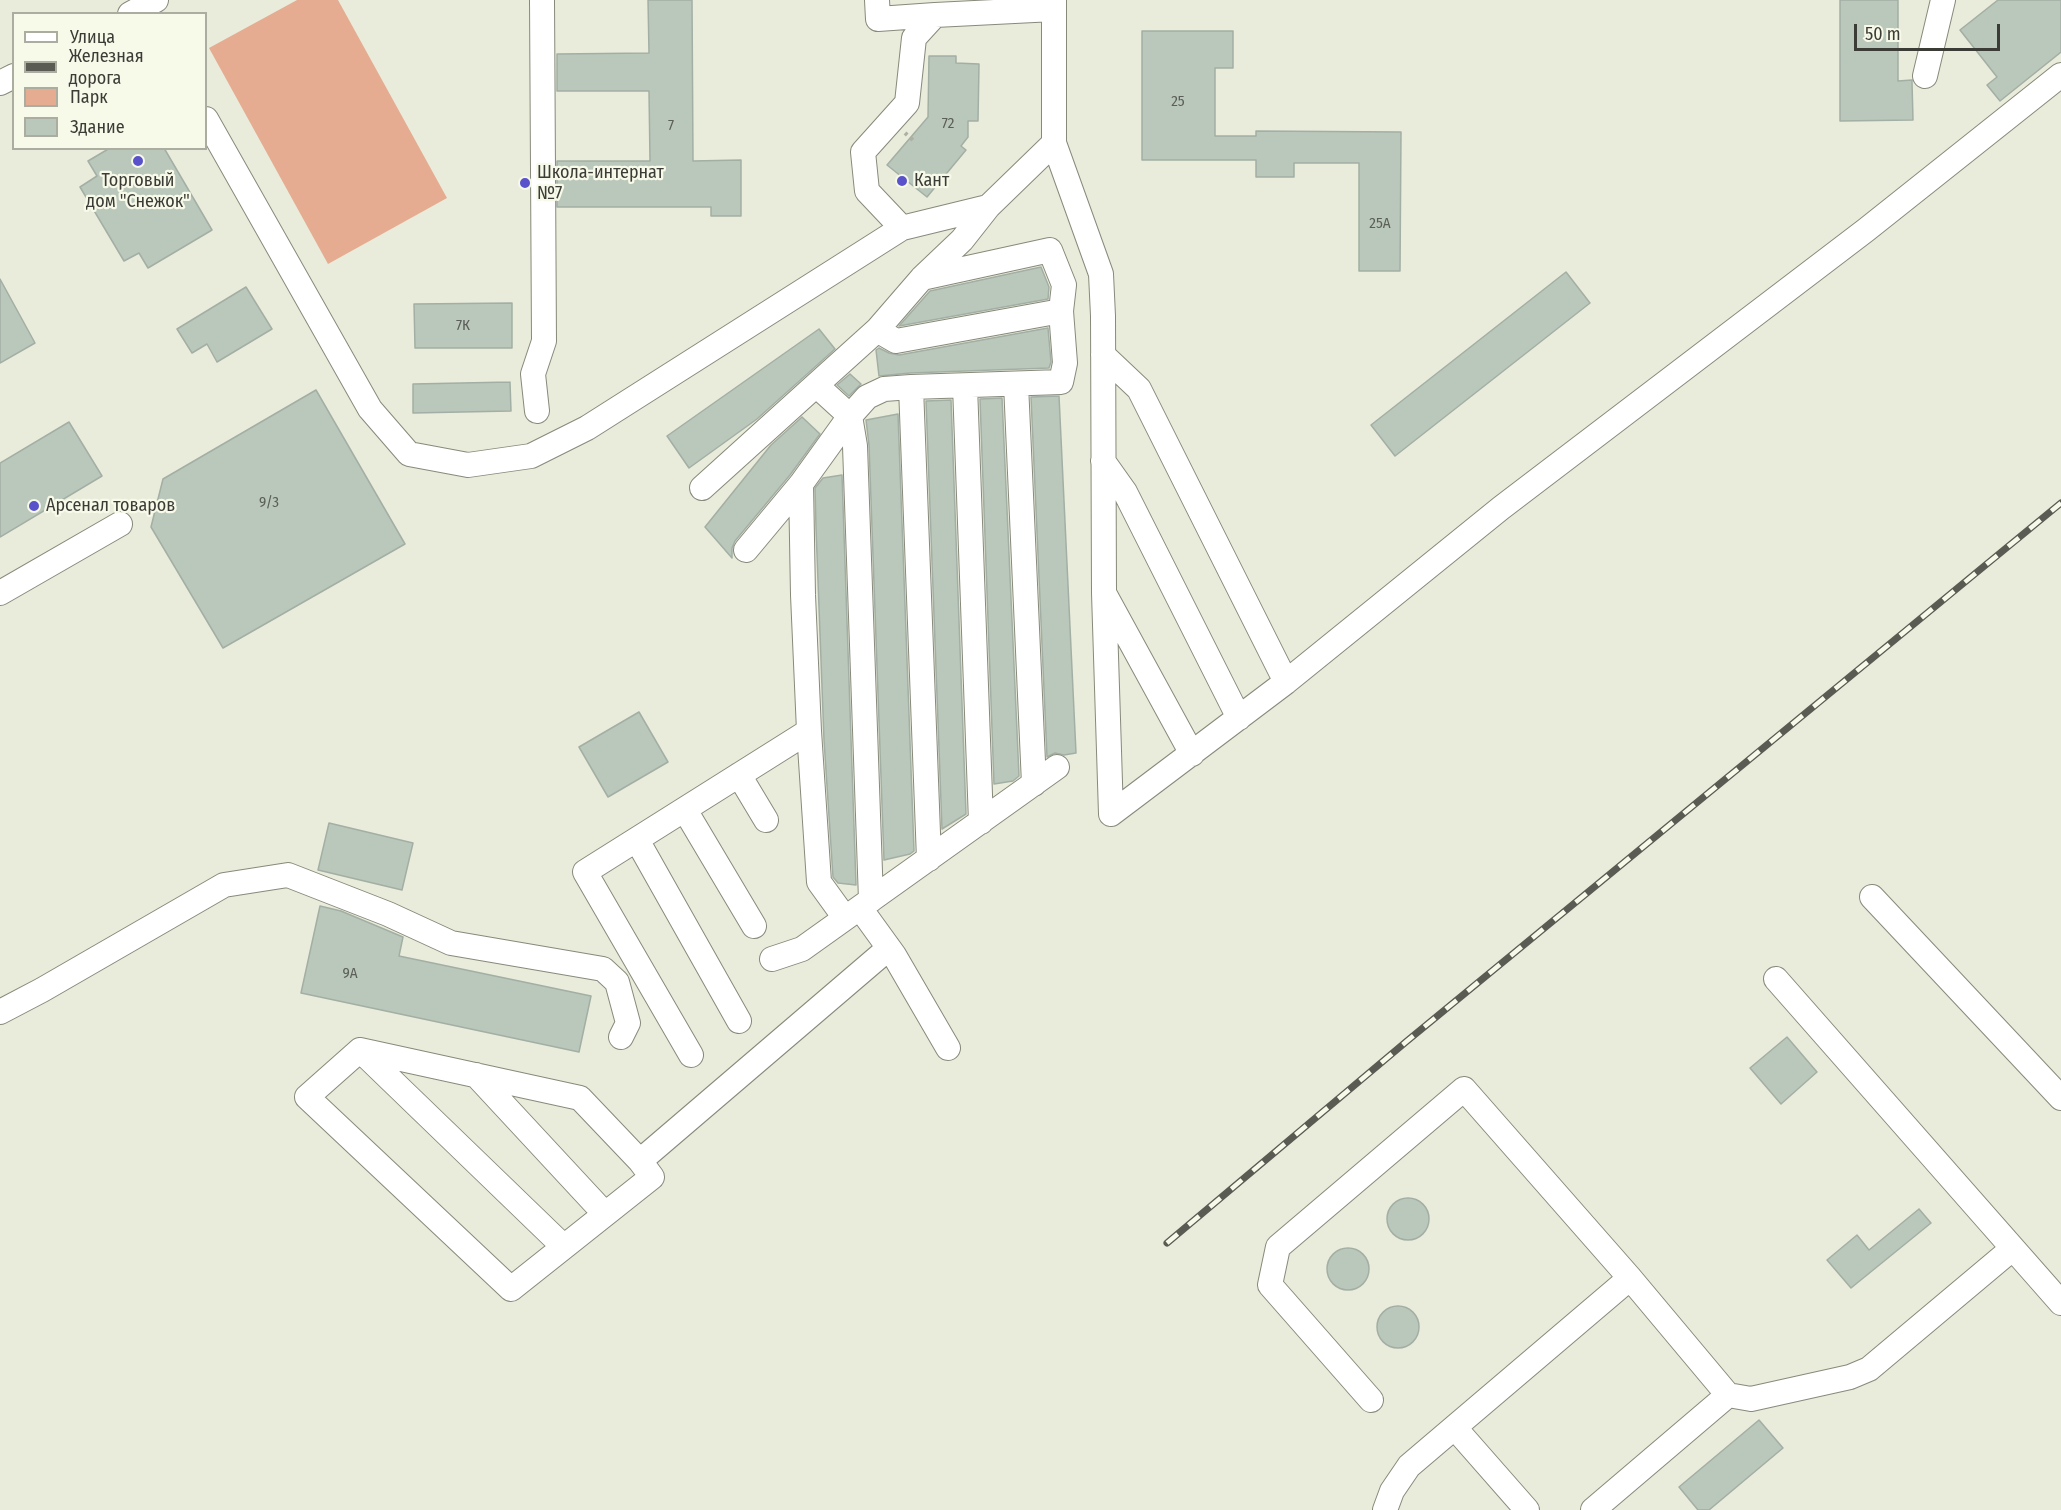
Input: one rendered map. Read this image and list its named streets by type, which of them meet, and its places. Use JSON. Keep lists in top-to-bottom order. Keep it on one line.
{"places":["Торговый дом \"Снежок\"","Кант","Школа-интернат №7","Арсенал товаров"],"house_numbers":["25","72","7","25А","7К","9/3","9А"],"legend":["Улица","Железная дорога","Парк","Здание"],"scale_bar":"50 m"}
